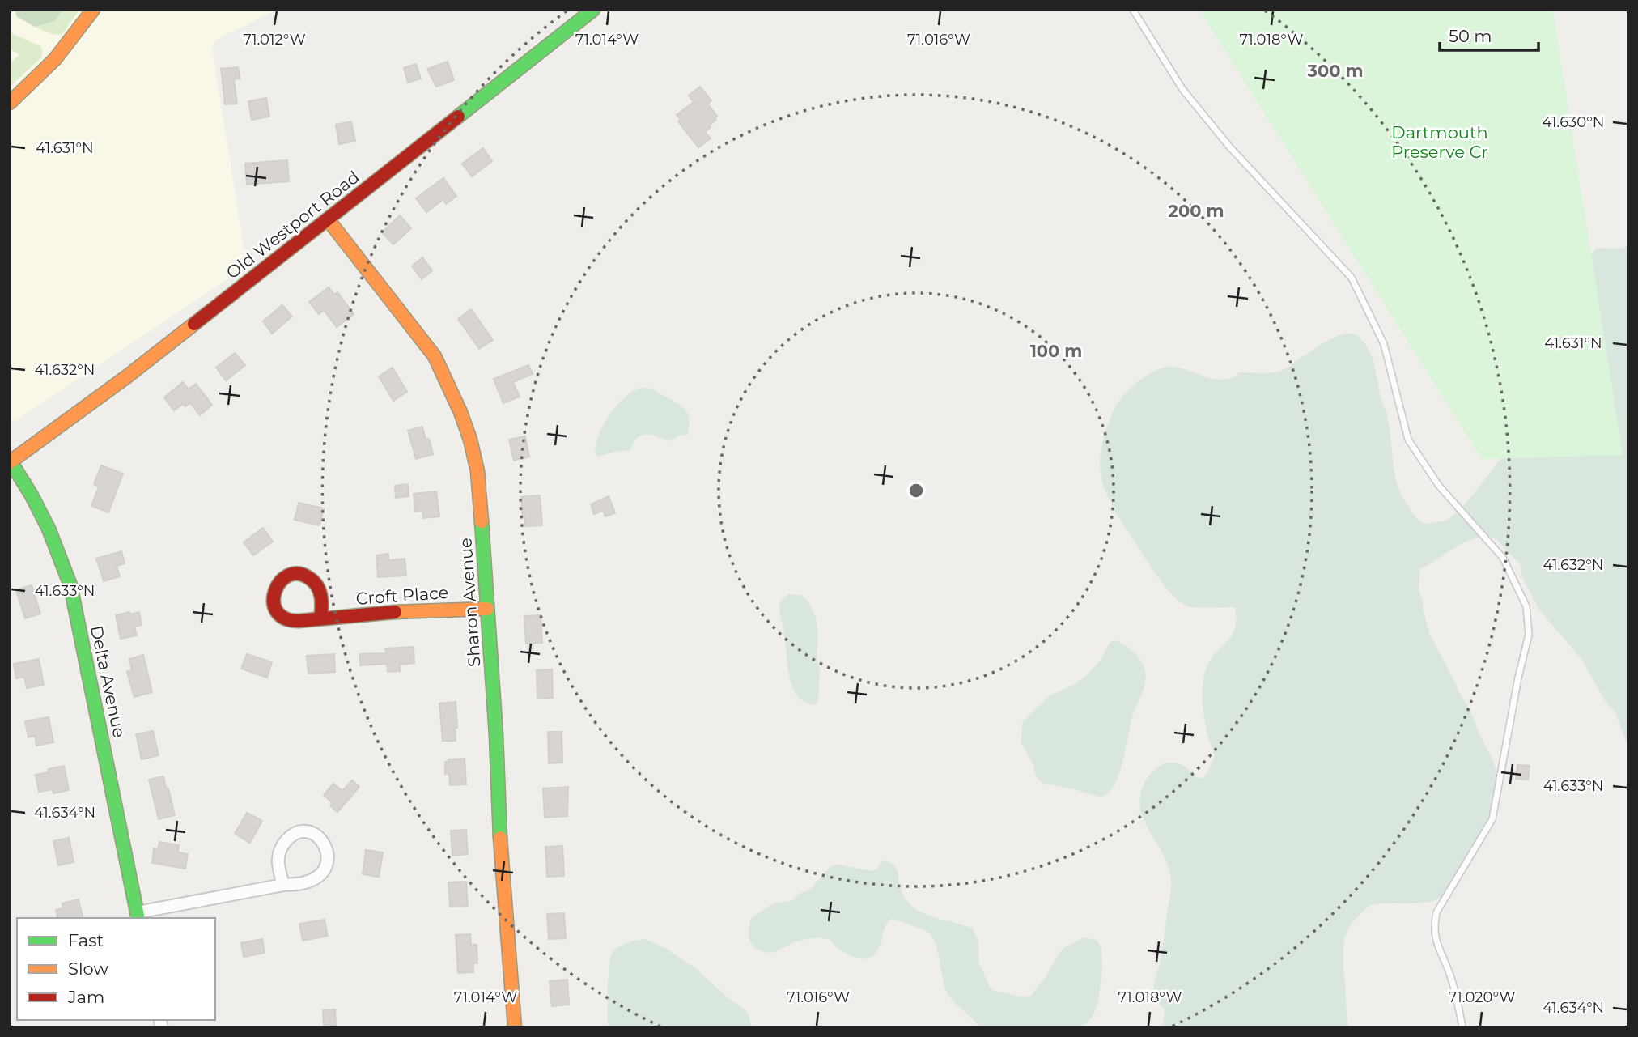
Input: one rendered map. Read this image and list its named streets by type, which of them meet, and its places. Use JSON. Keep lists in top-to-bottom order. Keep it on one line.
{"streets":{"street":["Old Westport Road","Croft Place","Sharon Avenue","Delta Avenue"]},"crossings":[["Old Westport Road","Sharon Avenue"],["Old Westport Road","Delta Avenue"],["Croft Place","Sharon Avenue"]],"parks":["Dartmouth Preserve Cr"],"legend":["Fast","Slow","Jam"],"scale_bar":"50 m","coordinates":["71.012°W","71.014°W","71.016°W","71.018°W","41.630°N","41.631°N","41.632°N","41.633°N","41.634°N","71.020°W"],"rings":["300 m","200 m","100 m"]}
